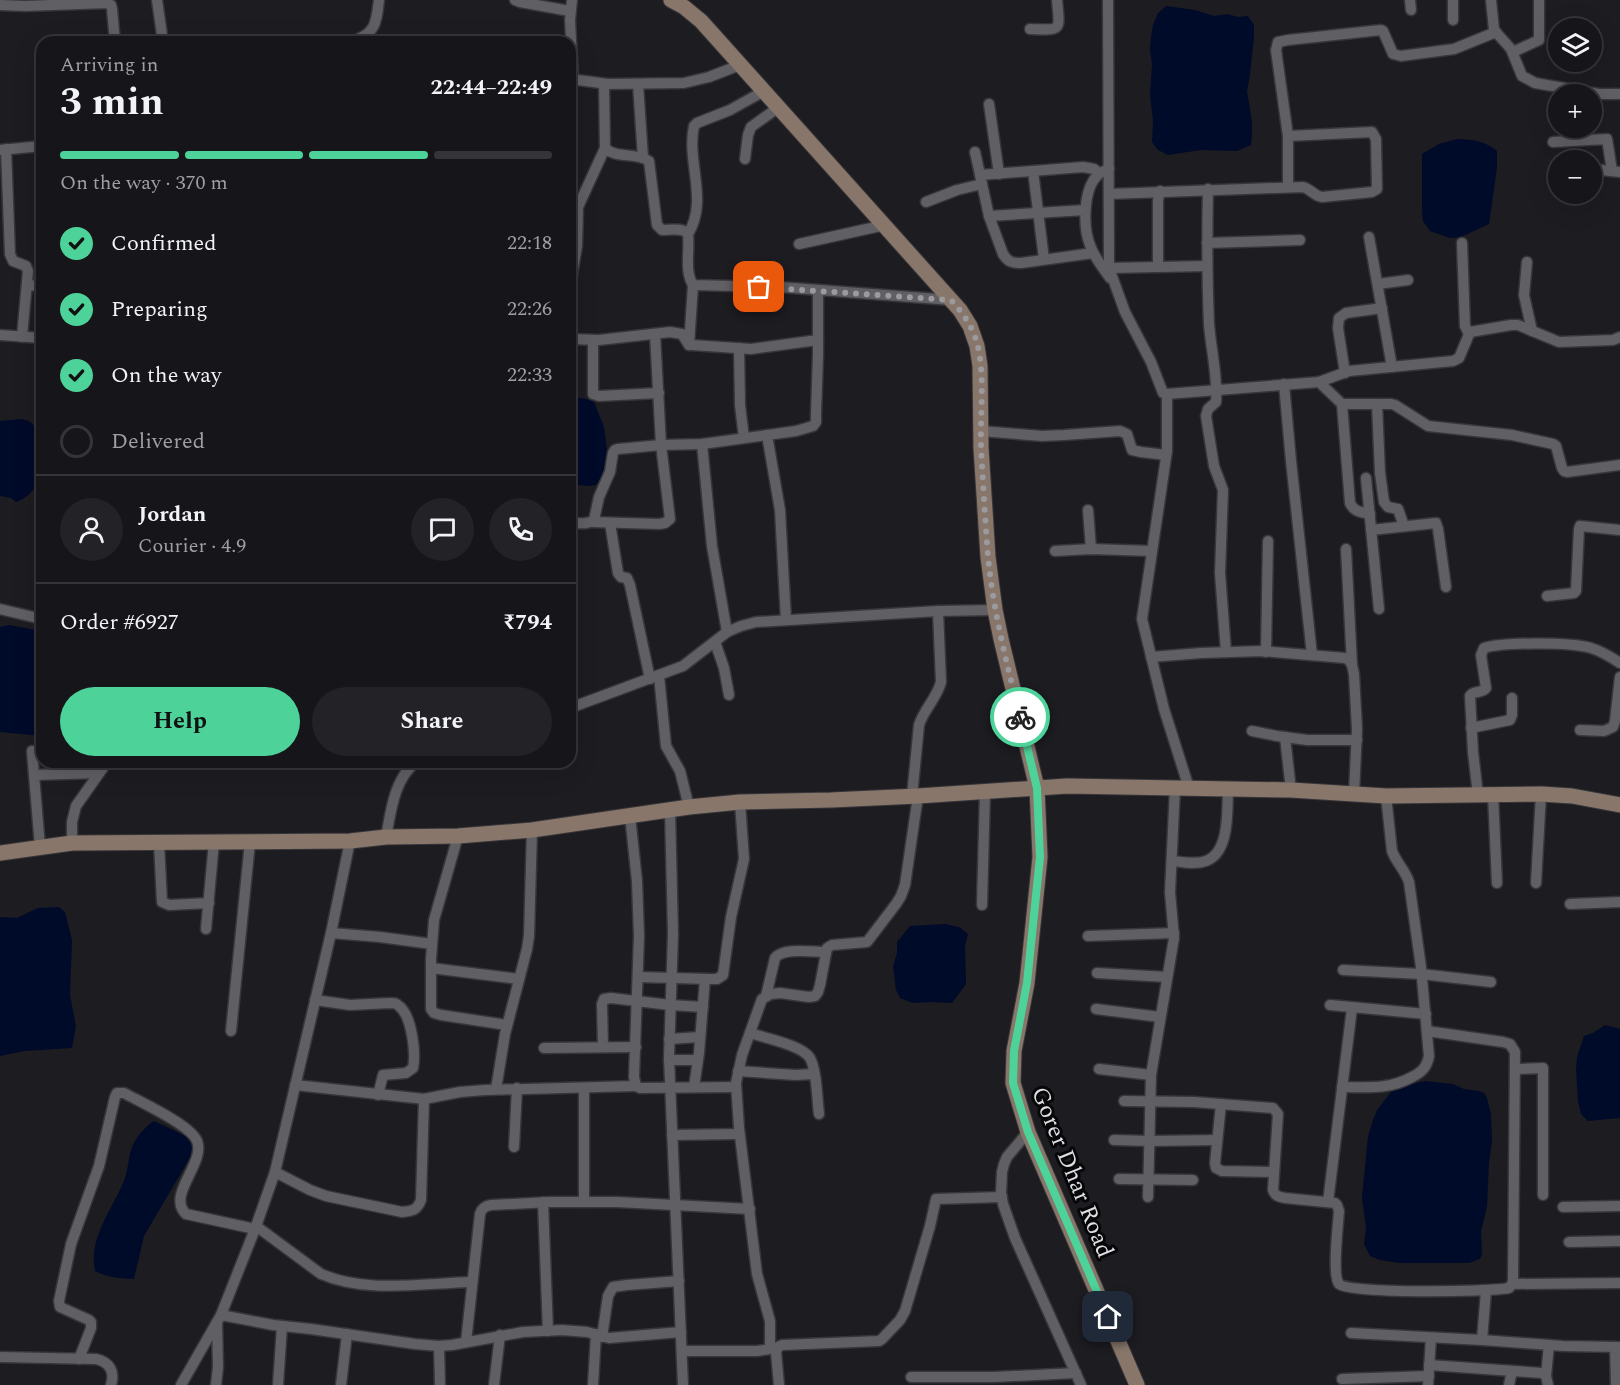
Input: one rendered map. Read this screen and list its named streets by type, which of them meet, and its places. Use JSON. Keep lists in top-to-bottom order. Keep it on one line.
{"streets":{"street":["Gorer Dhar Road"]},"page":{"map_buttons":["+","−"],"heading":["3 min","Arriving in","22:44–22:49"],"panel":["Jordan","Courier · 4.9","Order #6927","₹794"],"bar":"On the way · 370 m","list":[["Confirmed","22:18"],["Preparing","22:26"],["On the way","22:33"],"Delivered"],"buttons":["Help","Share"]}}
